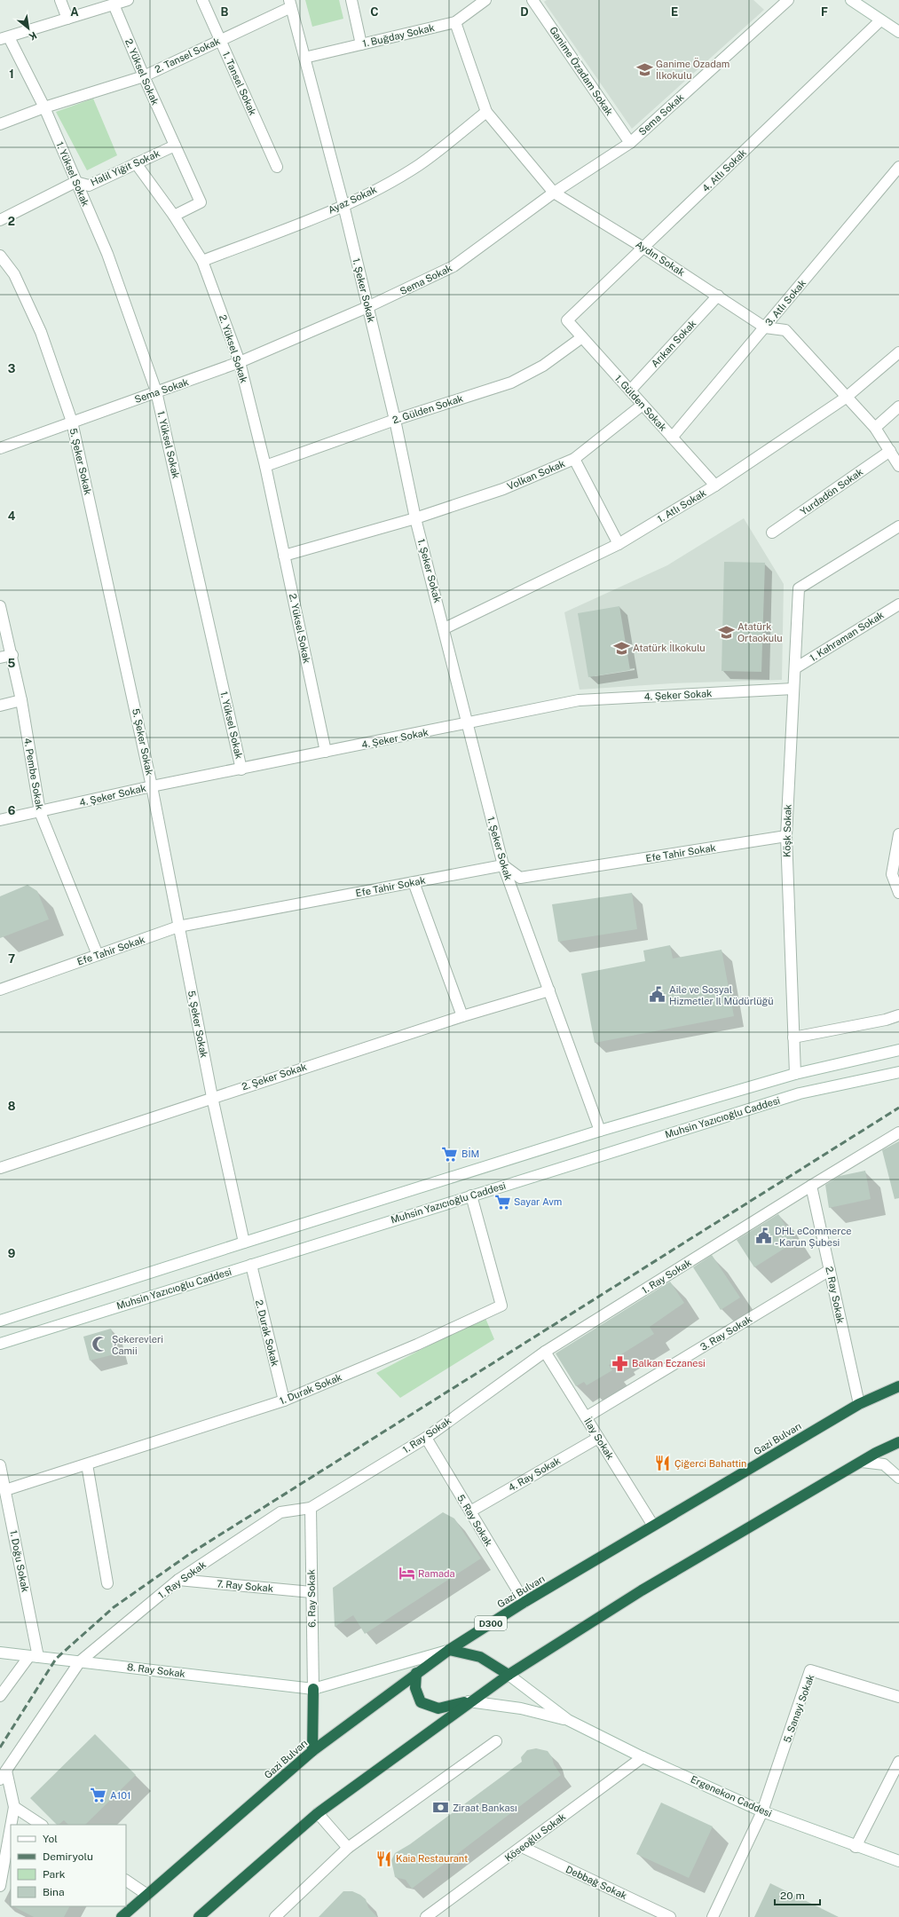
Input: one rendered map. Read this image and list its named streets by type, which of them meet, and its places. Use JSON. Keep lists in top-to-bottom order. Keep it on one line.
{"streets":{"highway":["Gazi Bulvarı","D300"],"street":["1. Buğday Sokak","2. Tansel Sokak","Ganime Özadam Sokak","2. Yüksel Sokak","1. Tansel Sokak","Sema Sokak","Halil Yiğit Sokak","4. Atlı Sokak","1. Yüksel Sokak","Ayaz Sokak","Aydın Sokak","1. Şeker Sokak","3. Atlı Sokak","Arıkan Sokak","1. Gülden Sokak","2. Gülden Sokak","5. Şeker Sokak","Volkan Sokak","Yurdadön Sokak","1. Atlı Sokak","1. Kahraman Sokak","4. Şeker Sokak","4. Pembe Sokak","Köşk Sokak","Efe Tahir Sokak","2. Şeker Sokak","Muhsin Yazıcıoğlu Caddesi","1. Ray Sokak","2. Ray Sokak","2. Durak Sokak","3. Ray Sokak","1. Durak Sokak","İlay Sokak","4. Ray Sokak","5. Ray Sokak","1. Doğu Sokak","7. Ray Sokak","6. Ray Sokak","8. Ray Sokak","5. Sanayi Sokak","Ergenekon Caddesi","Köseoğlu Sokak","Debbağ Sokak"]},"crossings":[["1. Buğday Sokak","Aydın Sokak"],["1. Buğday Sokak","1. Şeker Sokak"],["2. Tansel Sokak","2. Yüksel Sokak"],["2. Tansel Sokak","1. Tansel Sokak"],["2. Tansel Sokak","1. Yüksel Sokak"],["2. Tansel Sokak","1. Şeker Sokak"],["Ganime Özadam Sokak","Sema Sokak"],["2. Yüksel Sokak","Sema Sokak"],["2. Yüksel Sokak","Halil Yiğit Sokak"],["2. Yüksel Sokak","Ayaz Sokak"],["2. Yüksel Sokak","2. Gülden Sokak"],["2. Yüksel Sokak","Volkan Sokak"],["2. Yüksel Sokak","4. Şeker Sokak"],["Sema Sokak","1. Yüksel Sokak"],["Sema Sokak","Aydın Sokak"],["Sema Sokak","1. Şeker Sokak"],["Sema Sokak","5. Şeker Sokak"],["Halil Yiğit Sokak","1. Yüksel Sokak"],["4. Atlı Sokak","Aydın Sokak"],["4. Atlı Sokak","1. Gülden Sokak"],["1. Yüksel Sokak","4. Şeker Sokak"],["Ayaz Sokak","Aydın Sokak"],["Ayaz Sokak","1. Şeker Sokak"],["Aydın Sokak","3. Atlı Sokak"],["Aydın Sokak","Arıkan Sokak"],["Aydın Sokak","Yurdadön Sokak"],["Aydın Sokak","1. Atlı Sokak"],["1. Şeker Sokak","2. Gülden Sokak"],["1. Şeker Sokak","Volkan Sokak"],["1. Şeker Sokak","1. Atlı Sokak"],["1. Şeker Sokak","4. Şeker Sokak"],["1. Şeker Sokak","Efe Tahir Sokak"],["1. Şeker Sokak","2. Şeker Sokak"],["1. Şeker Sokak","Muhsin Yazıcıoğlu Caddesi"],["3. Atlı Sokak","1. Gülden Sokak"],["Arıkan Sokak","1. Gülden Sokak"],["1. Gülden Sokak","2. Gülden Sokak"],["1. Gülden Sokak","Volkan Sokak"],["1. Gülden Sokak","1. Atlı Sokak"],["5. Şeker Sokak","4. Şeker Sokak"],["5. Şeker Sokak","Efe Tahir Sokak"],["5. Şeker Sokak","2. Şeker Sokak"],["5. Şeker Sokak","Muhsin Yazıcıoğlu Caddesi"],["1. Kahraman Sokak","Köşk Sokak"],["4. Şeker Sokak","4. Pembe Sokak"],["4. Şeker Sokak","Köşk Sokak"],["4. Pembe Sokak","Efe Tahir Sokak"],["Köşk Sokak","Efe Tahir Sokak"],["Köşk Sokak","Muhsin Yazıcıoğlu Caddesi"],["Muhsin Yazıcıoğlu Caddesi","2. Durak Sokak"],["Muhsin Yazıcıoğlu Caddesi","1. Durak Sokak"],["1. Ray Sokak","2. Ray Sokak"],["1. Ray Sokak","İlay Sokak"],["1. Ray Sokak","5. Ray Sokak"],["1. Ray Sokak","7. Ray Sokak"],["1. Ray Sokak","6. Ray Sokak"],["1. Ray Sokak","8. Ray Sokak"],["2. Ray Sokak","3. Ray Sokak"],["2. Ray Sokak","Gazi Bulvarı"],["2. Durak Sokak","1. Durak Sokak"],["3. Ray Sokak","İlay Sokak"],["1. Durak Sokak","1. Doğu Sokak"],["İlay Sokak","Gazi Bulvarı"],["İlay Sokak","4. Ray Sokak"],["Gazi Bulvarı","5. Ray Sokak"],["4. Ray Sokak","5. Ray Sokak"],["1. Doğu Sokak","8. Ray Sokak"],["7. Ray Sokak","6. Ray Sokak"],["6. Ray Sokak","8. Ray Sokak"],["5. Sanayi Sokak","Ergenekon Caddesi"],["Ergenekon Caddesi","Köseoğlu Sokak"],["Köseoğlu Sokak","Debbağ Sokak"]],"places":{"school or university":["Ganime Özadam İlkokulu","Atatürk Ortaokulu","Atatürk İlkokulu"],"public building":["Aile ve Sosyal Hizmetler İl Müdürlüğü","DHL eCommerce - Karun Şubesi"],"supermarket":["BİM","Sayar Avm","A101"],"mosque":["Şekerevleri Camii"],"pharmacy":["Balkan Eczanesi"],"restaurant":["Çiğerci Bahattin","Kaia Restaurant"],"hotel":["Ramada"],"bank":["Ziraat Bankası"]},"legend":["Yol","Demiryolu","Park","Bina"],"scale_bar":"20 m","north":"bottom right","grid":{"columns":["A","B","C","D","E","F"],"rows":["1","2","3","4","5","6","7","8","9"]}}
